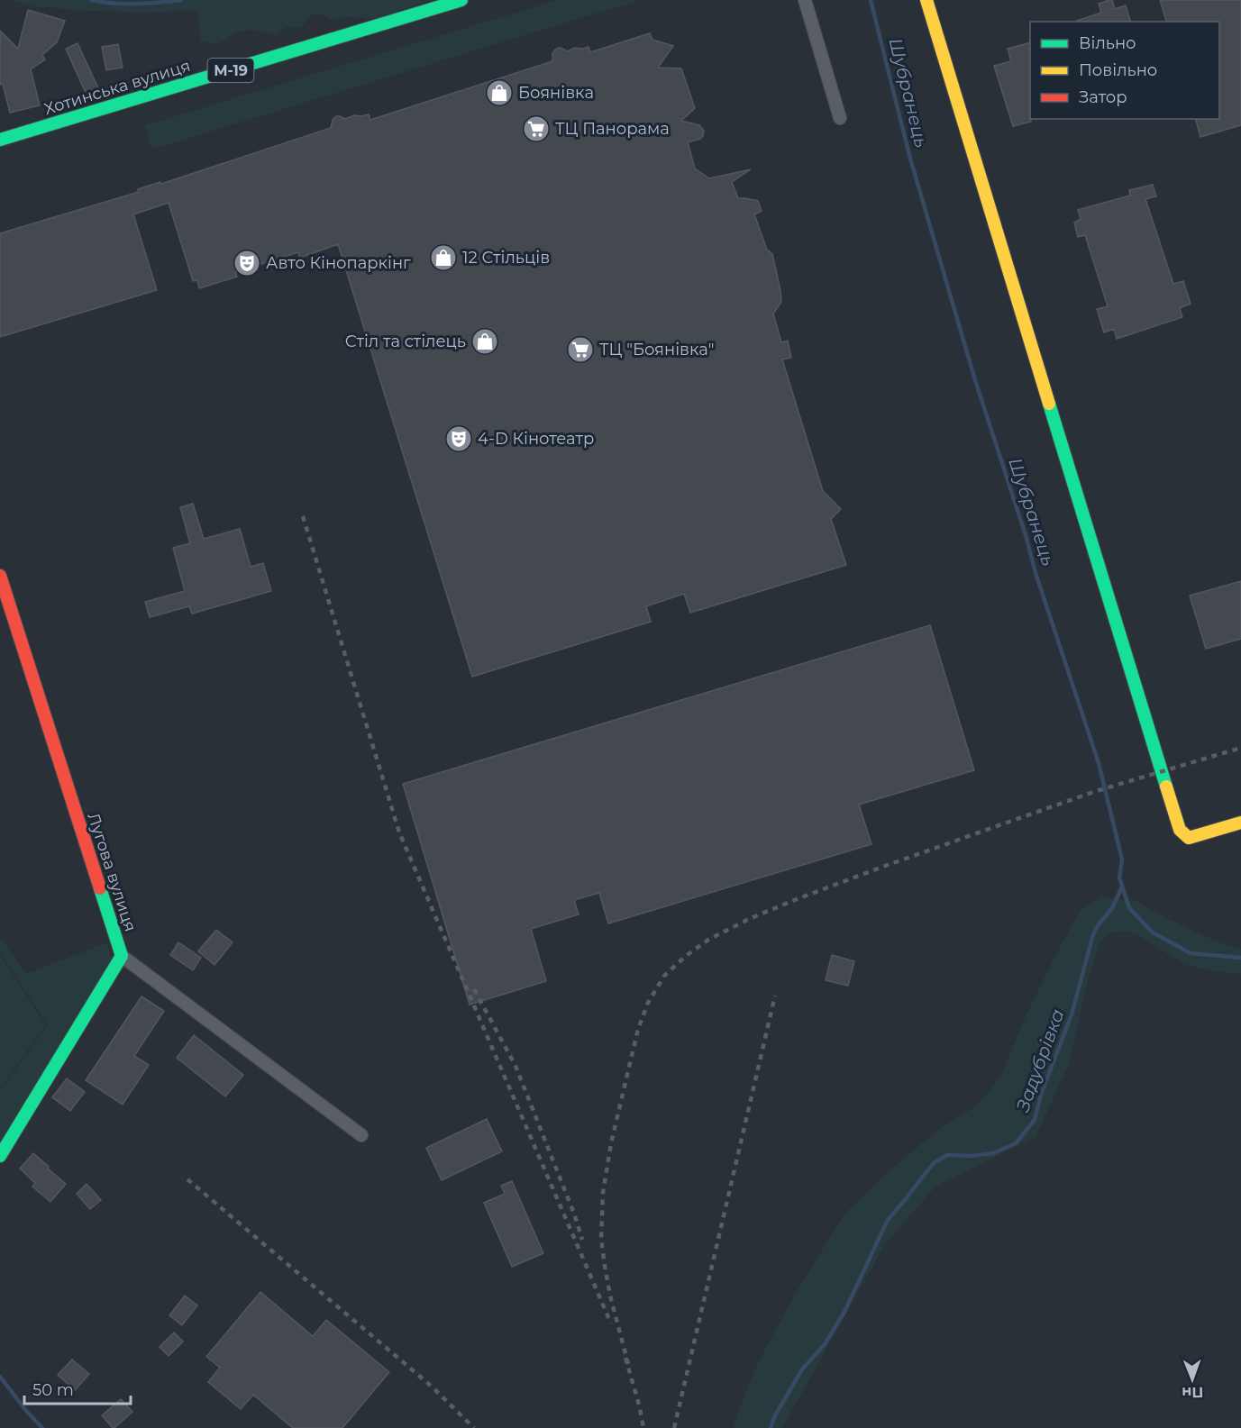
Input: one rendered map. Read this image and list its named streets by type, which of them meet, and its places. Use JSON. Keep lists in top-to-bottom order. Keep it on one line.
{"streets":{"main road":["М-19","Хотинська вулиця","Лугова вулиця"]},"water":["Шубранець","Задубрівка"],"places":{"shop":["Боянівка","12 Стільців","Стіл та стілець"],"supermarket":["ТЦ Панорама","ТЦ \"Боянівка\""],"theatre":["Авто Кінопаркінг","4-D Кінотеатр"]},"legend":["Вільно","Повільно","Затор"],"scale_bar":"50 m","north":"bottom"}
